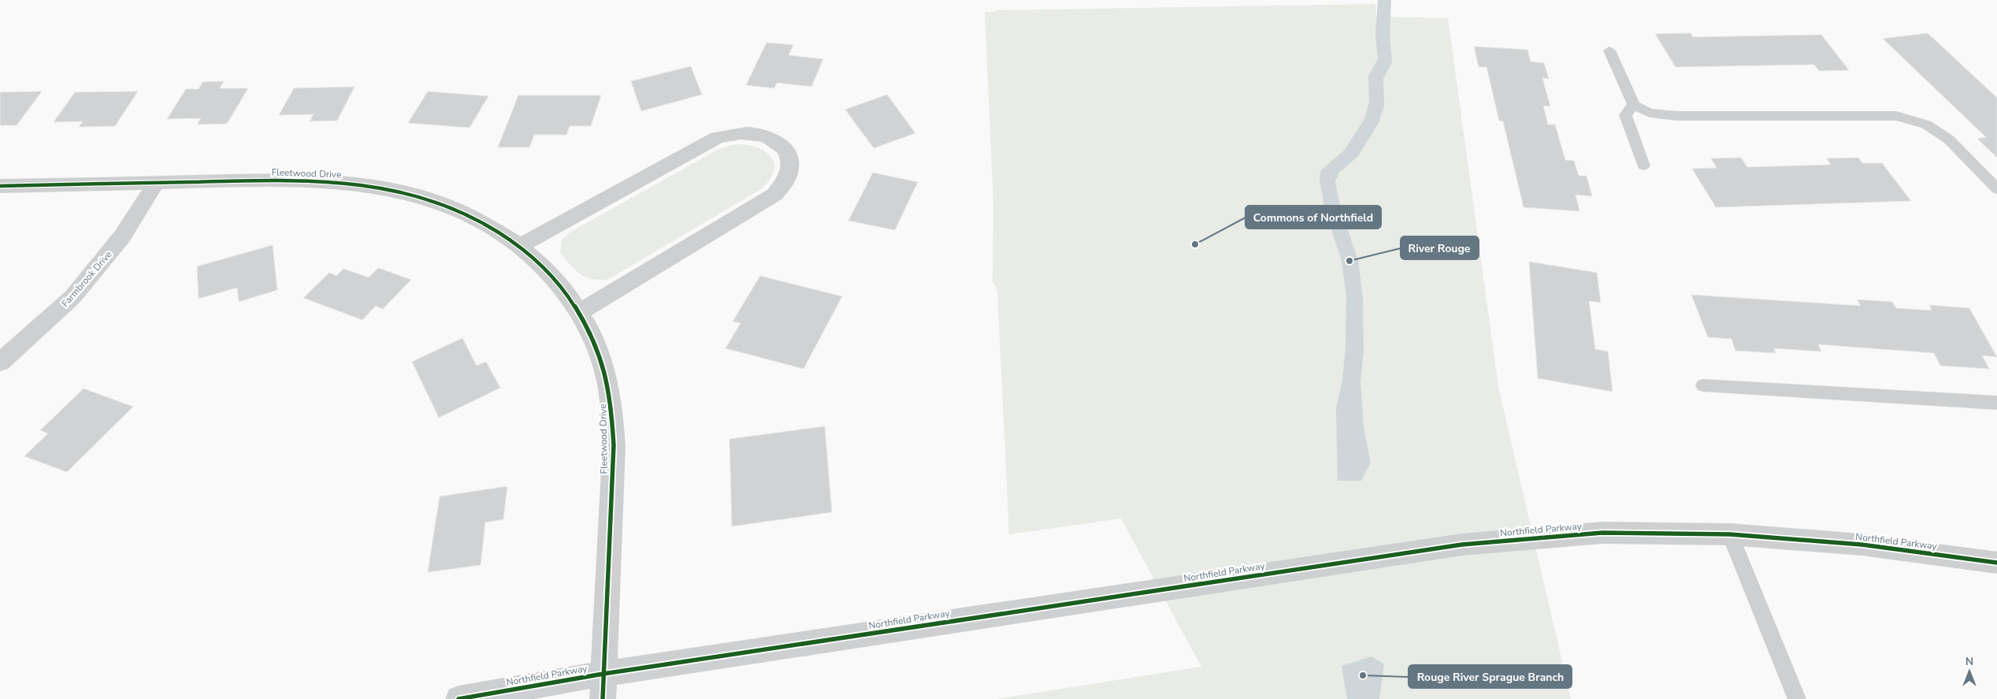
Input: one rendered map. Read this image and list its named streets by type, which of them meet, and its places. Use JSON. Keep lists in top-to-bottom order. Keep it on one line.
{"streets":{"street":["Fleetwood Drive","Farmbrook Drive","Northfield Parkway"]},"crossings":[["Fleetwood Drive","Farmbrook Drive"],["Fleetwood Drive","Northfield Parkway"]],"places":["Commons of Northfield","River Rouge","Rouge River Sprague Branch"],"north":"top"}
